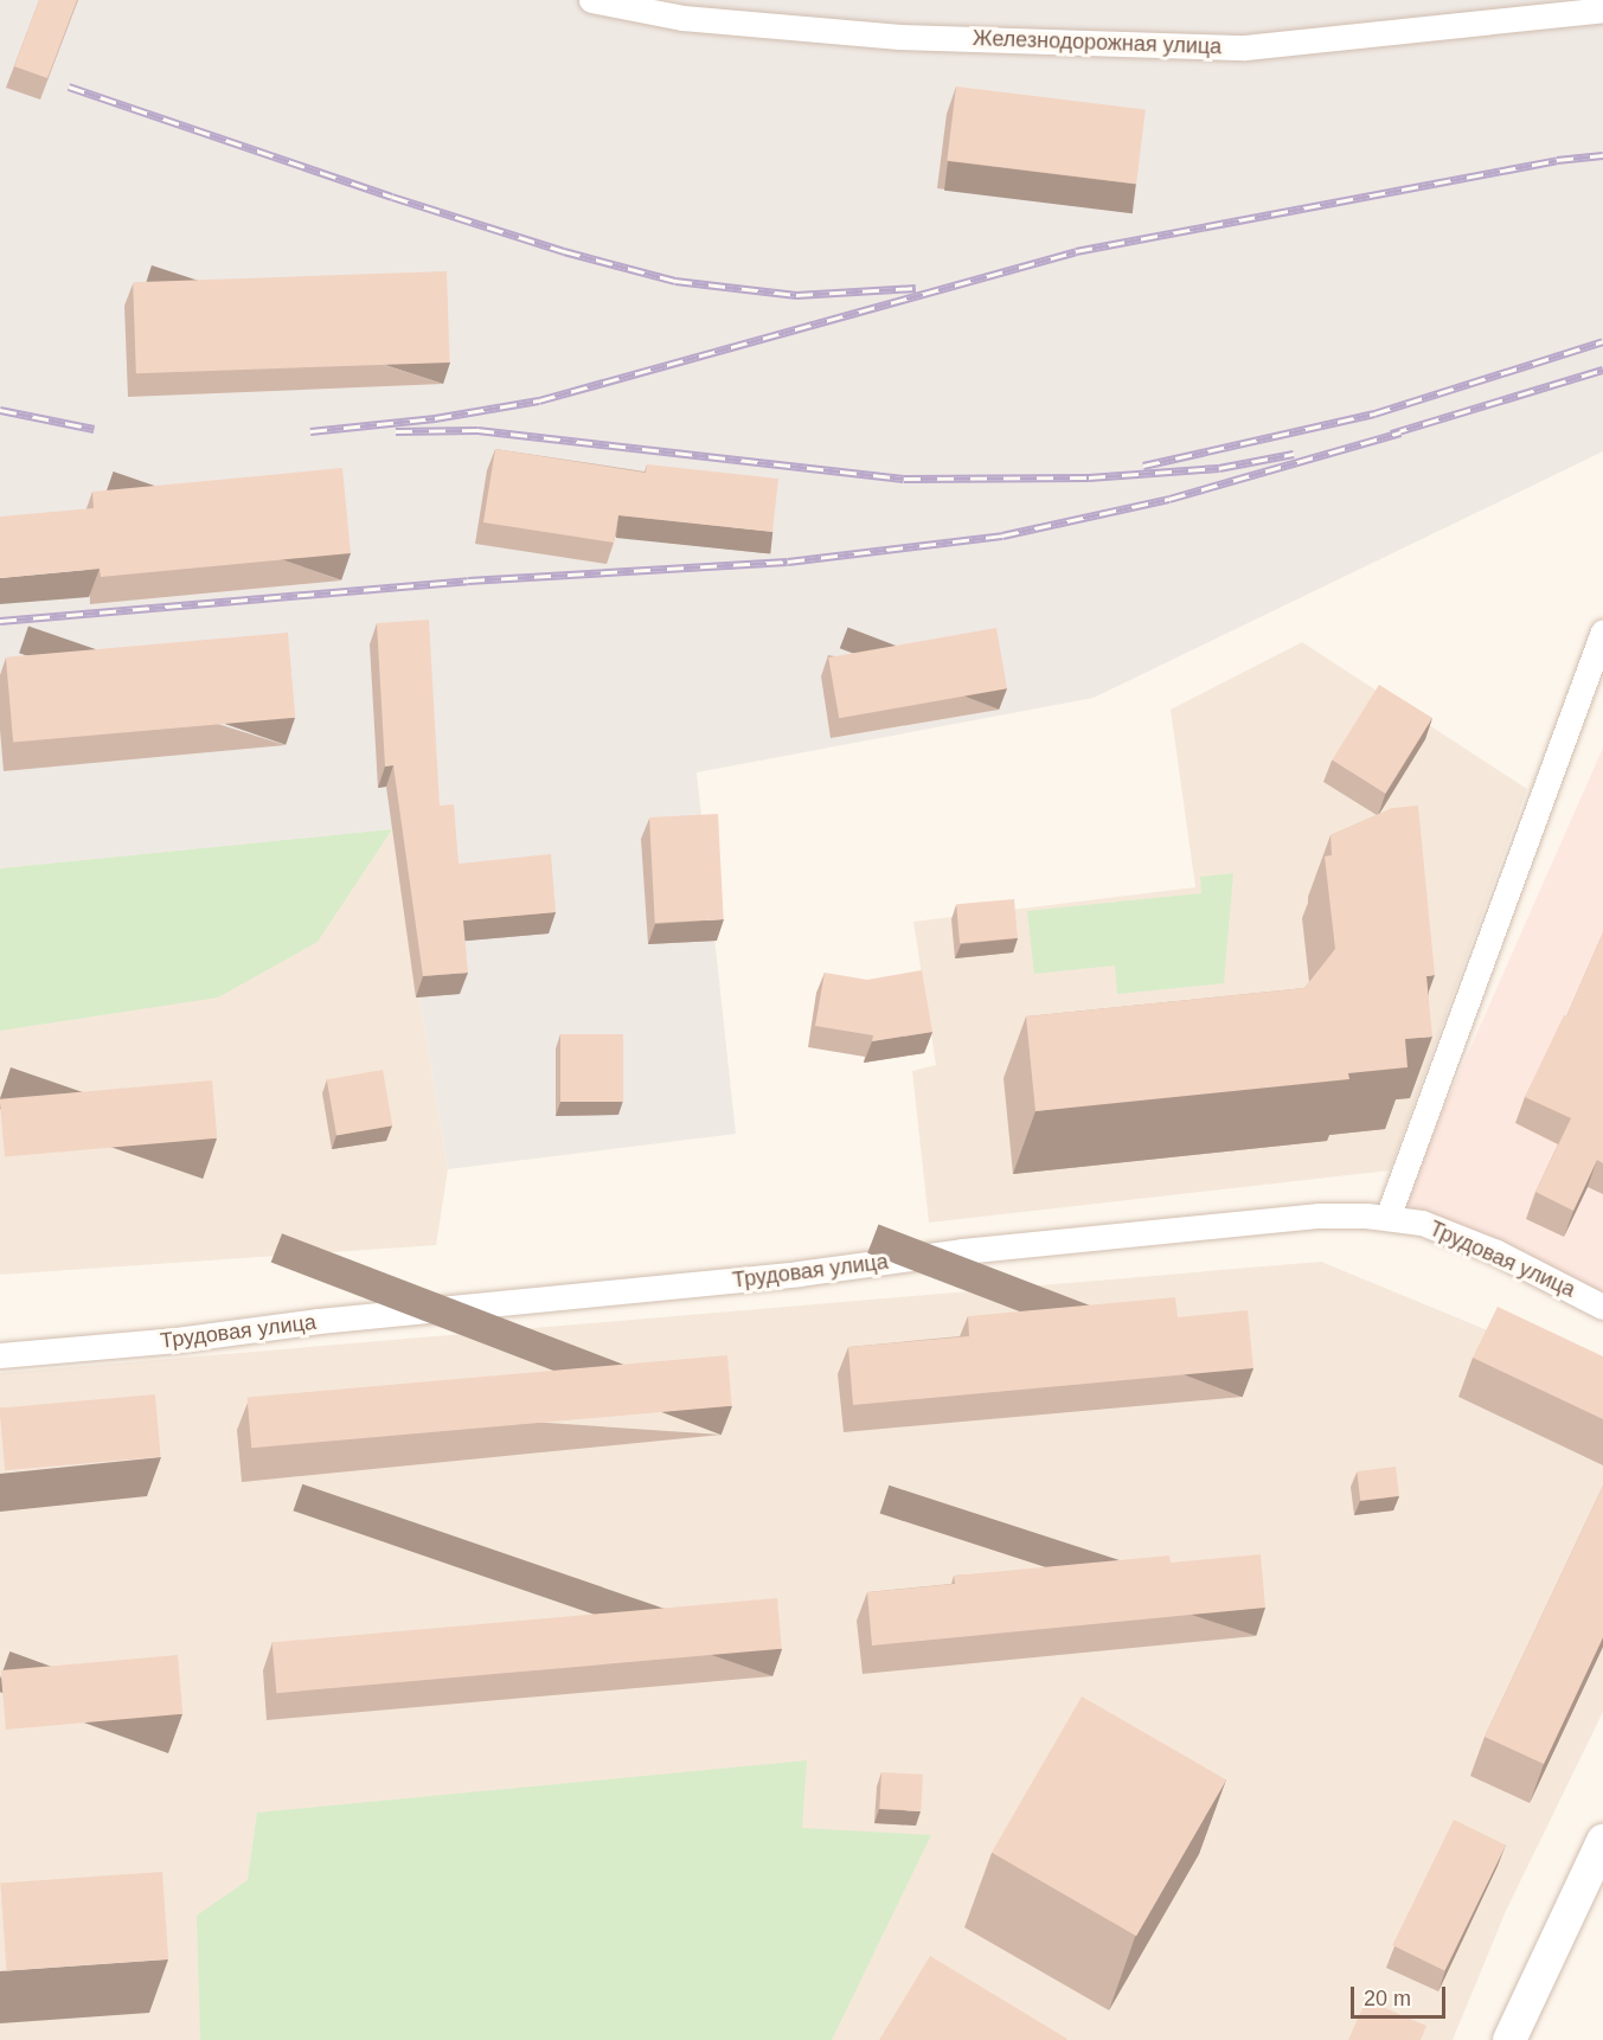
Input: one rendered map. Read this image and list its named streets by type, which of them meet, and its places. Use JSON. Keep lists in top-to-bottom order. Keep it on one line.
{"streets":{"street":["Железнодорожная улица","Трудовая улица"]},"scale_bar":"20 m"}
